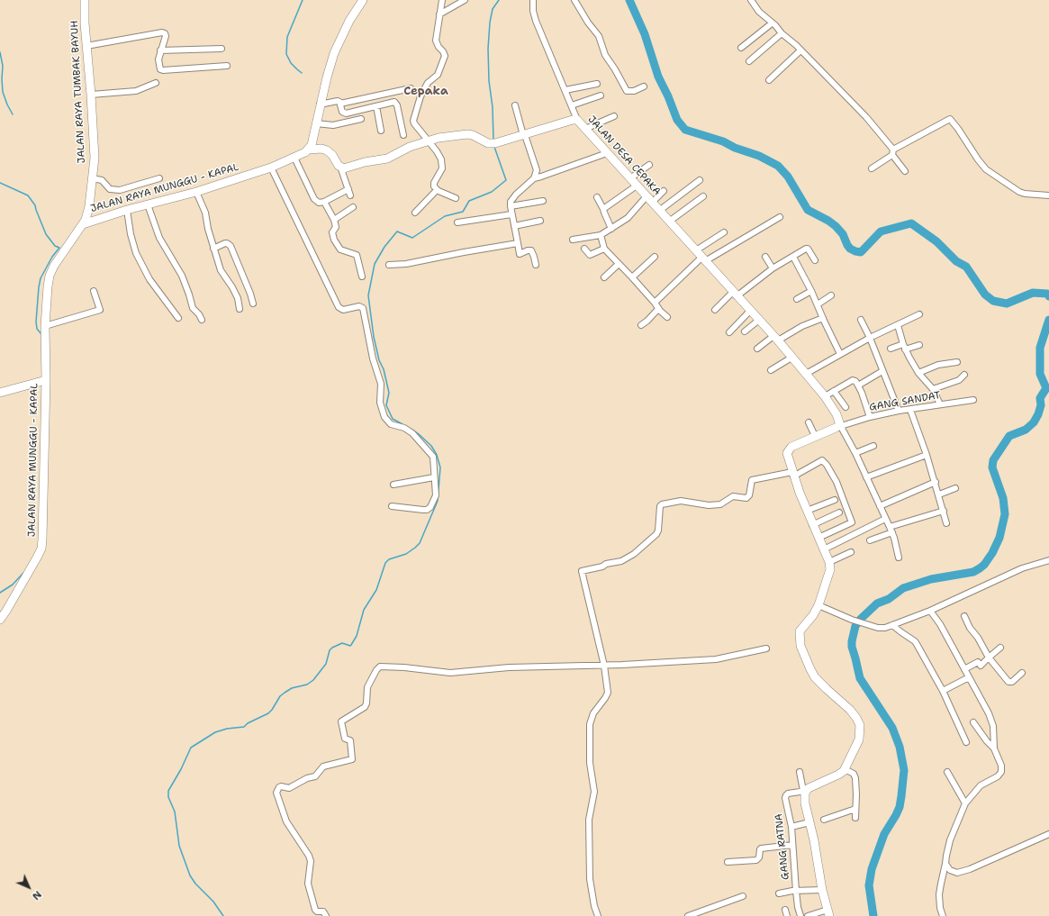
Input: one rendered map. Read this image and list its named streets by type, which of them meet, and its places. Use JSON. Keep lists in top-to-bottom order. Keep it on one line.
{"streets":{"street":["JALAN RAYA TUMBAK BAYUH","JALAN DESA CEPAKA","JALAN RAYA MUNGGU - KAPAL","GANG SANDAT","GANG RATNA"]},"crossings":[["JALAN RAYA TUMBAK BAYUH","JALAN RAYA MUNGGU - KAPAL"],["JALAN DESA CEPAKA","GANG SANDAT"]],"districts":["Cepaka"],"north":"bottom right"}
